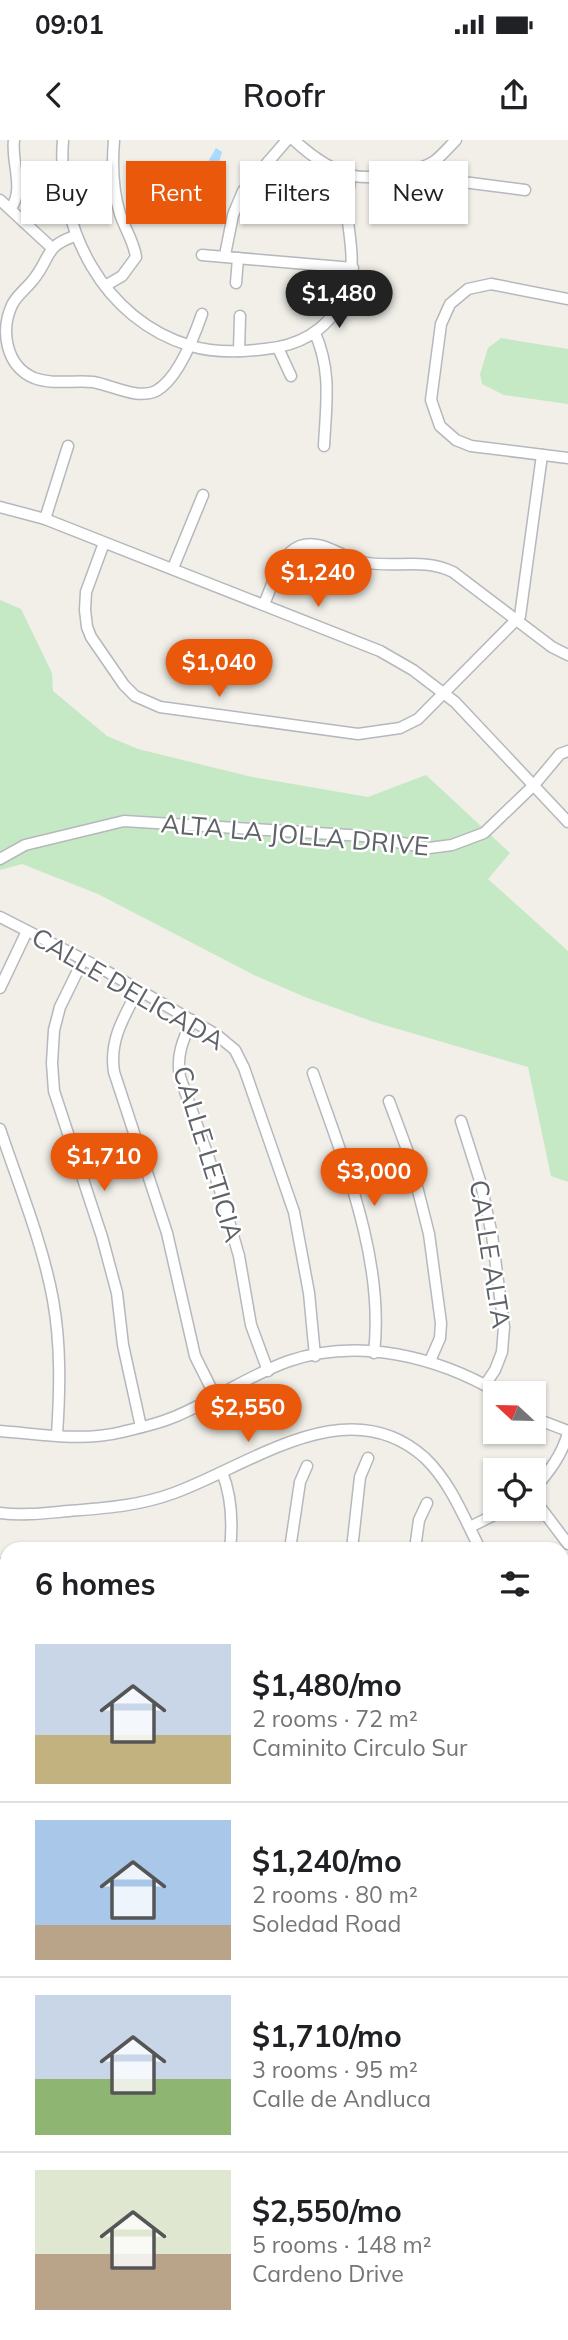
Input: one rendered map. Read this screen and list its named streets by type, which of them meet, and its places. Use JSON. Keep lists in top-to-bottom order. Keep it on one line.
{"streets":{"street":["ALTA LA JOLLA DRIVE","CALLE DELICADA","CALLE LETICIA","CALLE ALTA"]},"crossings":[["CALLE DELICADA","CALLE LETICIA"]],"north":"left","page":{"status":"09:01","header":"Roofr","chip":["Buy","Rent","Filters","New"],"price":["$1,480","$1,240","$1,040","$1,710","$3,000","$2,550"],"heading":"6 homes","list":[{"name":"$1,480/mo","note":"2 rooms · 72 m² · Caminito Circulo Sur"},{"name":"$1,240/mo","note":"2 rooms · 80 m² · Soledad Road"},{"name":"$1,710/mo","note":"3 rooms · 95 m² · Calle de Andluca"},{"name":"$2,550/mo","note":"5 rooms · 148 m² · Cardeno Drive"}]}}
